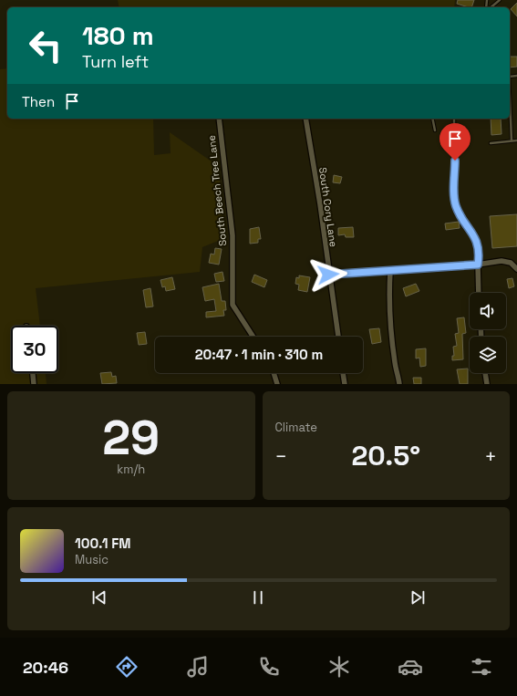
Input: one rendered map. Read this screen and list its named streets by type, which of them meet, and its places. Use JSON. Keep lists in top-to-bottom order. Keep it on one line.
{"streets":{"street":["South Beech Tree Lane","South Cory Lane"]},"page":{"turn":["180 m","Turn left"],"then":"Then","limit":"30","trip":"20:47 · 1 min · 310 m","tile":[["29","km/h"],"Climate"],"heat":["−","20.5°","+"],"song":["100.1 FM","Music"],"tabs":"20:46"}}
